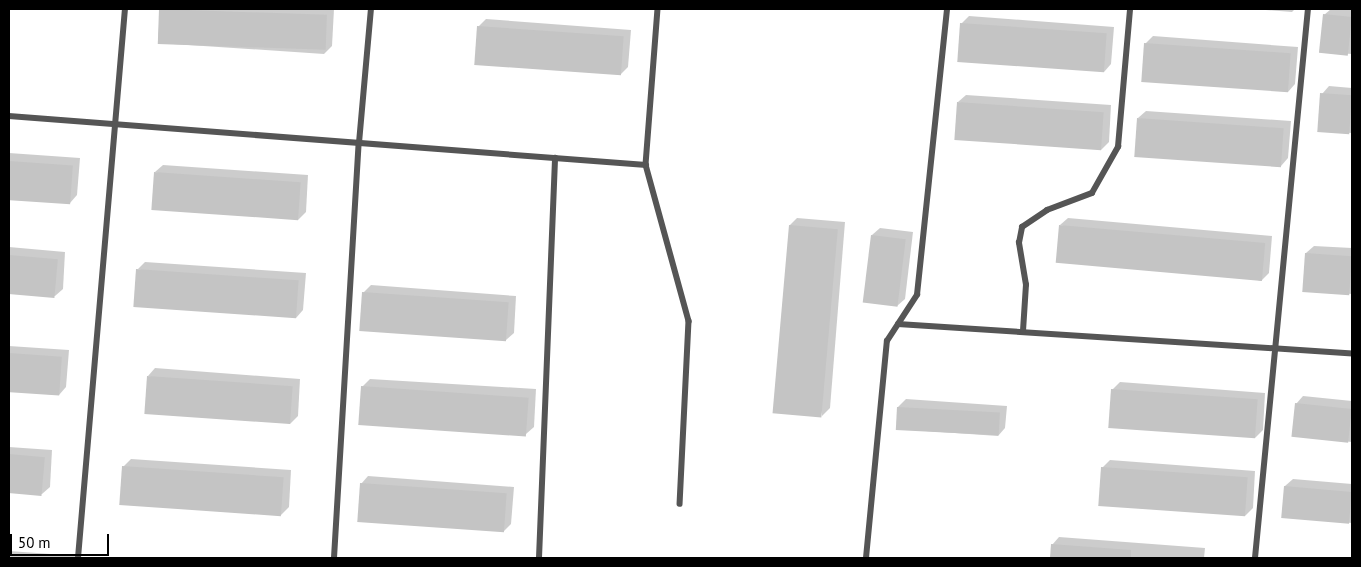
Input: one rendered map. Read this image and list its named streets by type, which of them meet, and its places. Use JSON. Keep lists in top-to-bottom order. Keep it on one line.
{"scale_bar":"50 m"}
